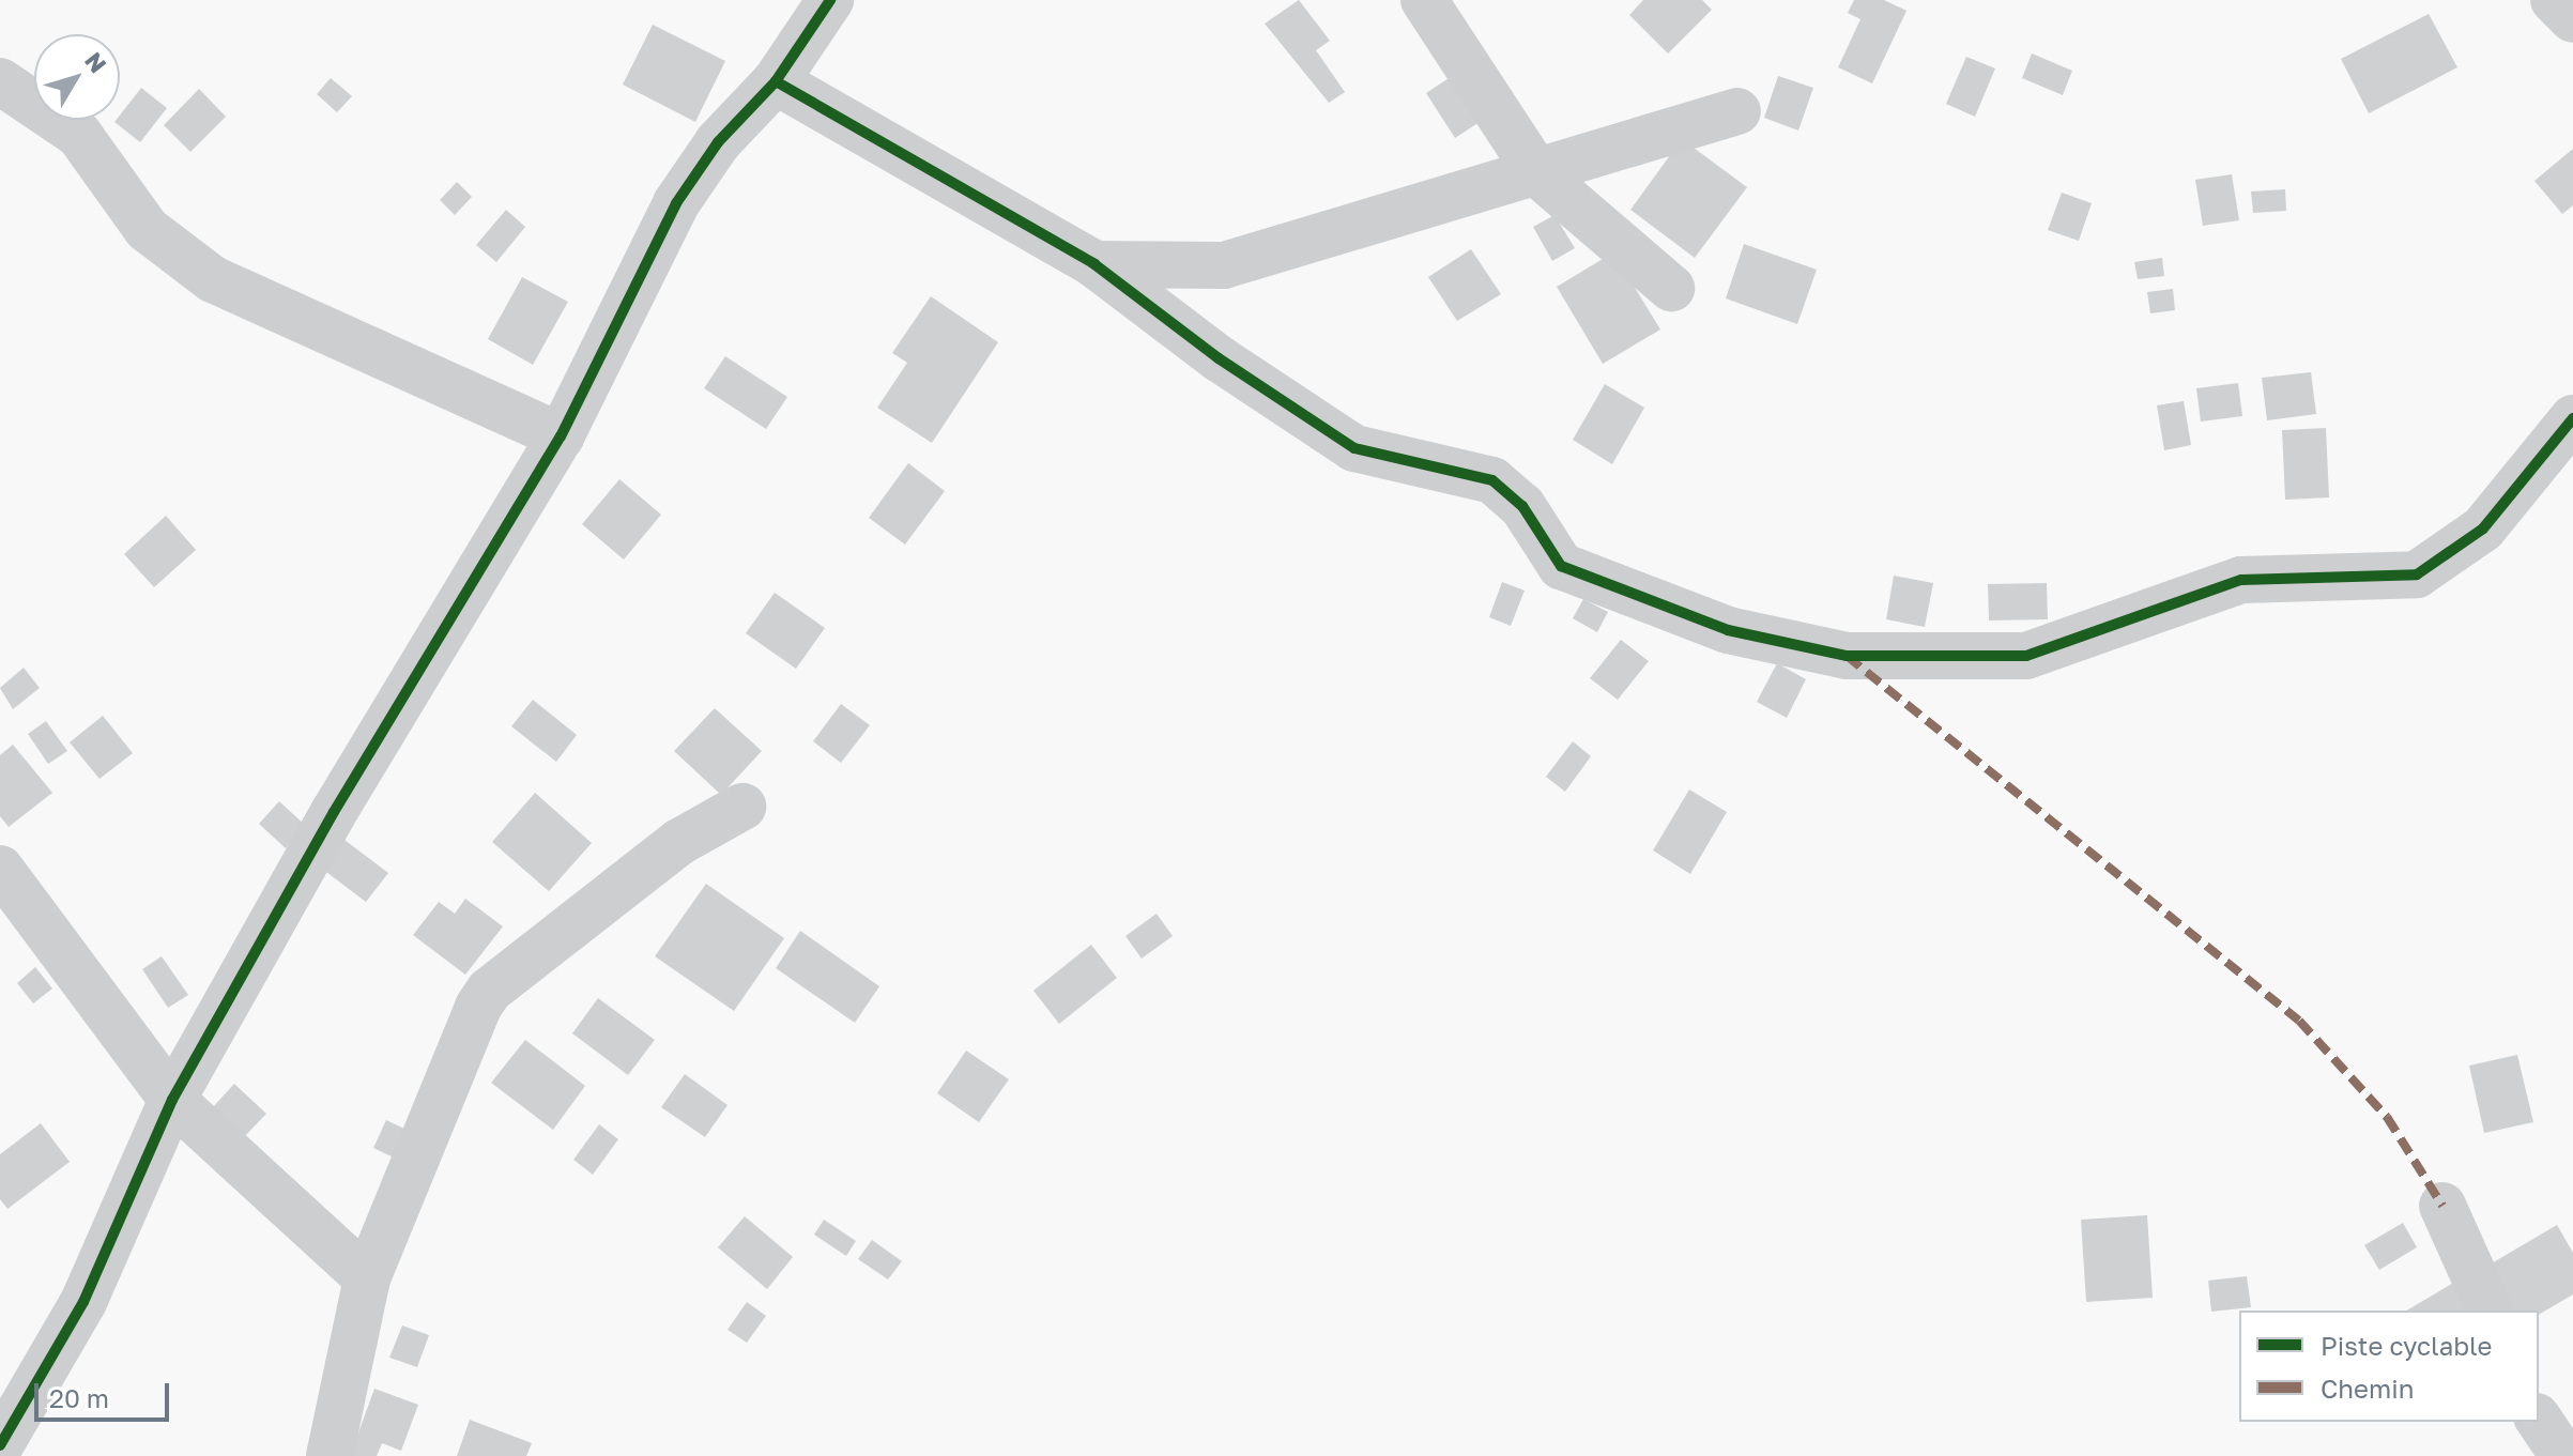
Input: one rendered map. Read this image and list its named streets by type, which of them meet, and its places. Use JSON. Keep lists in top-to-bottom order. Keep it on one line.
{"legend":["Piste cyclable","Chemin"],"scale_bar":"20 m","north":"top right"}
